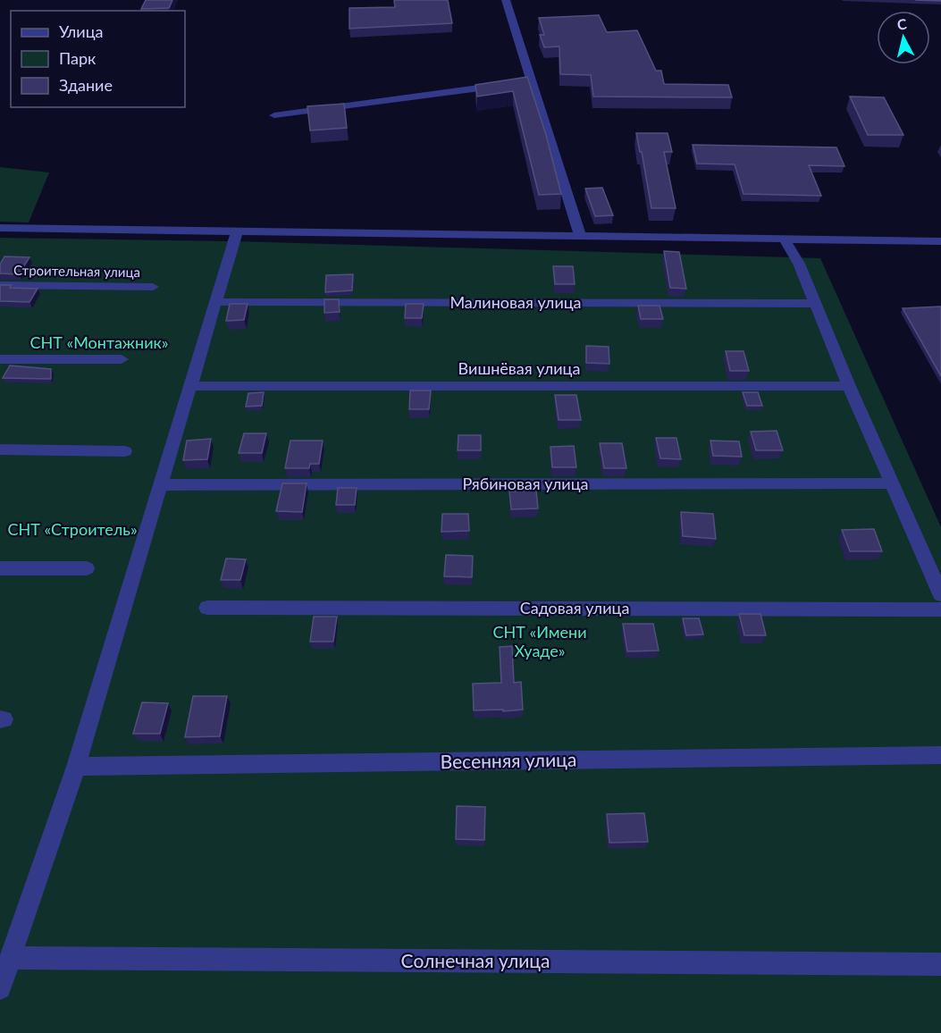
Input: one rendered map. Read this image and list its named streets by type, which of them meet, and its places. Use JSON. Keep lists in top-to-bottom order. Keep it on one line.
{"streets":{"street":["Строительная улица","Малиновая улица","Вишнёвая улица","Рябиновая улица","Садовая улица","Весенняя улица","Солнечная улица"]},"parks":["СНТ «Монтажник»","СНТ «Строитель»","СНТ «Имени Хуаде»"],"legend":["Улица","Парк","Здание"],"north":"top"}
